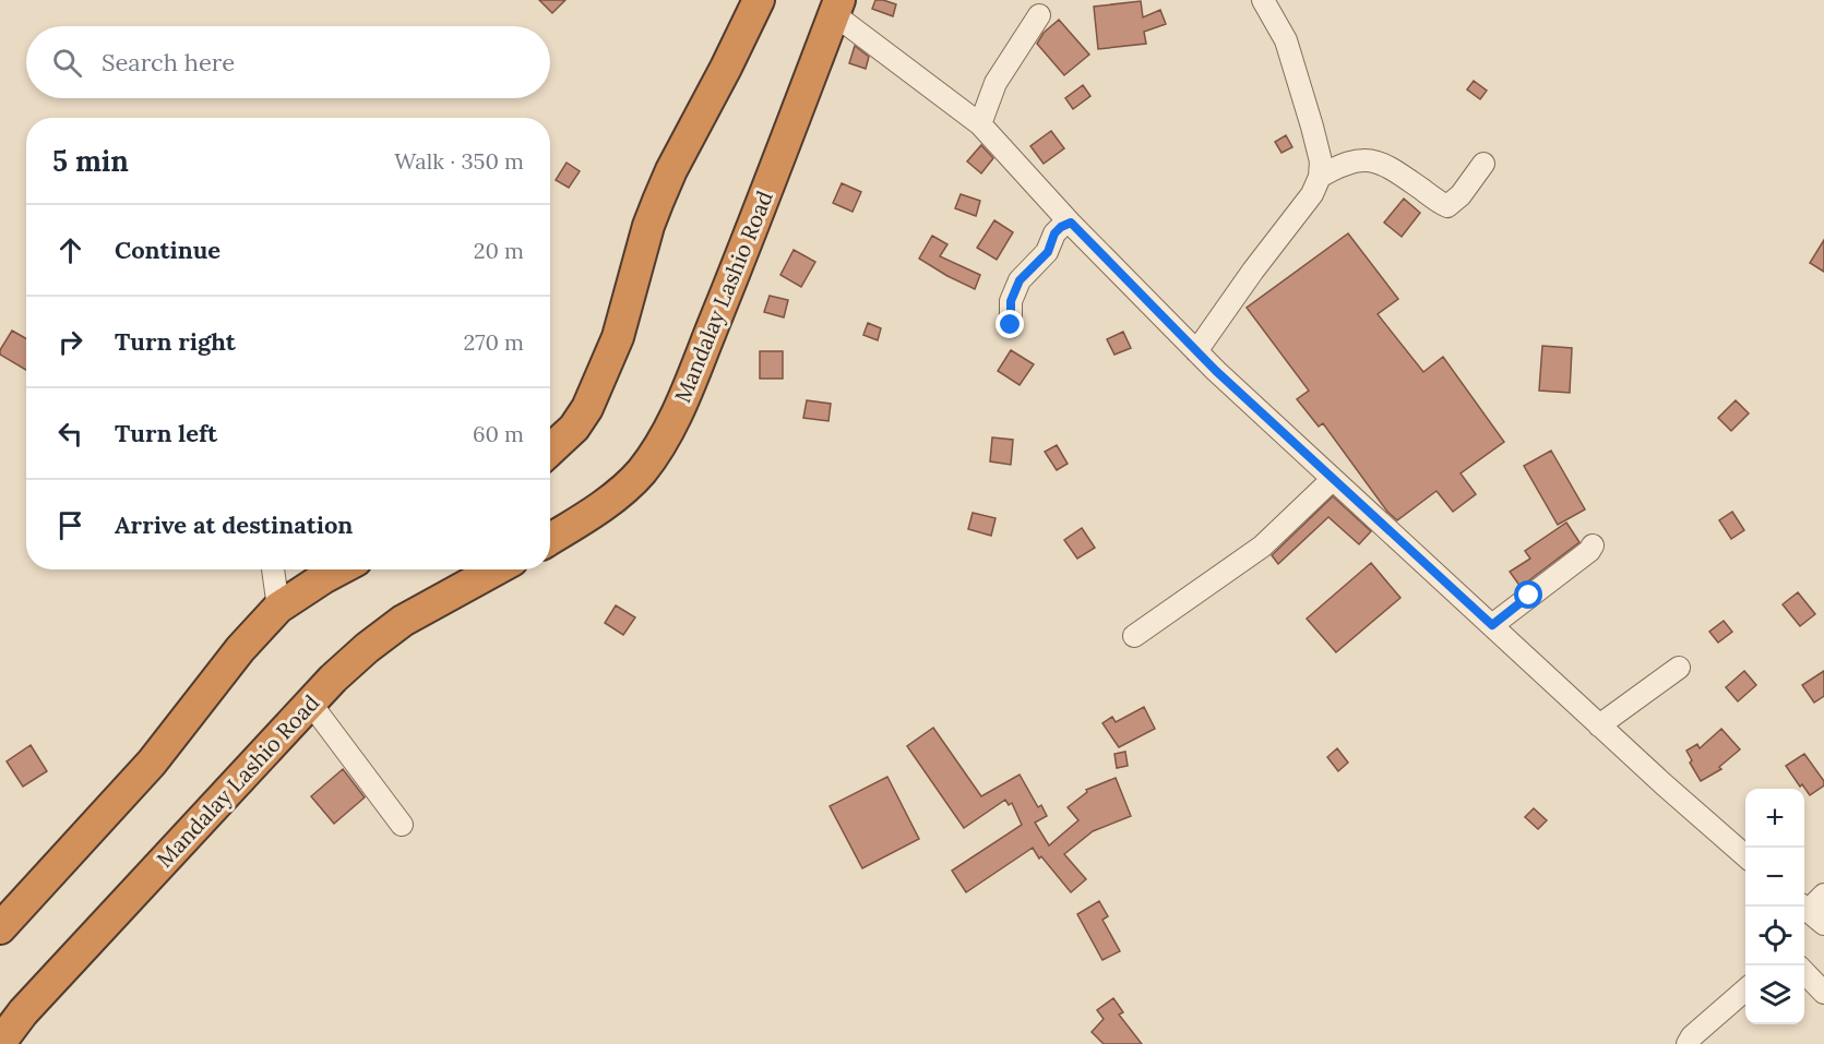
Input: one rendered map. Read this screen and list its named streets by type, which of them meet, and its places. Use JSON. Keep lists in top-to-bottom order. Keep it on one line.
{"streets":{"highway":["Mandalay Lashio Road"]},"page":{"search":"Search here","heading":["5 min","Walk · 350 m"],"list":[["Continue","20 m"],["Turn right","270 m"],["Turn left","60 m"],"Arrive at destination"],"map_buttons":["+","−"]}}
